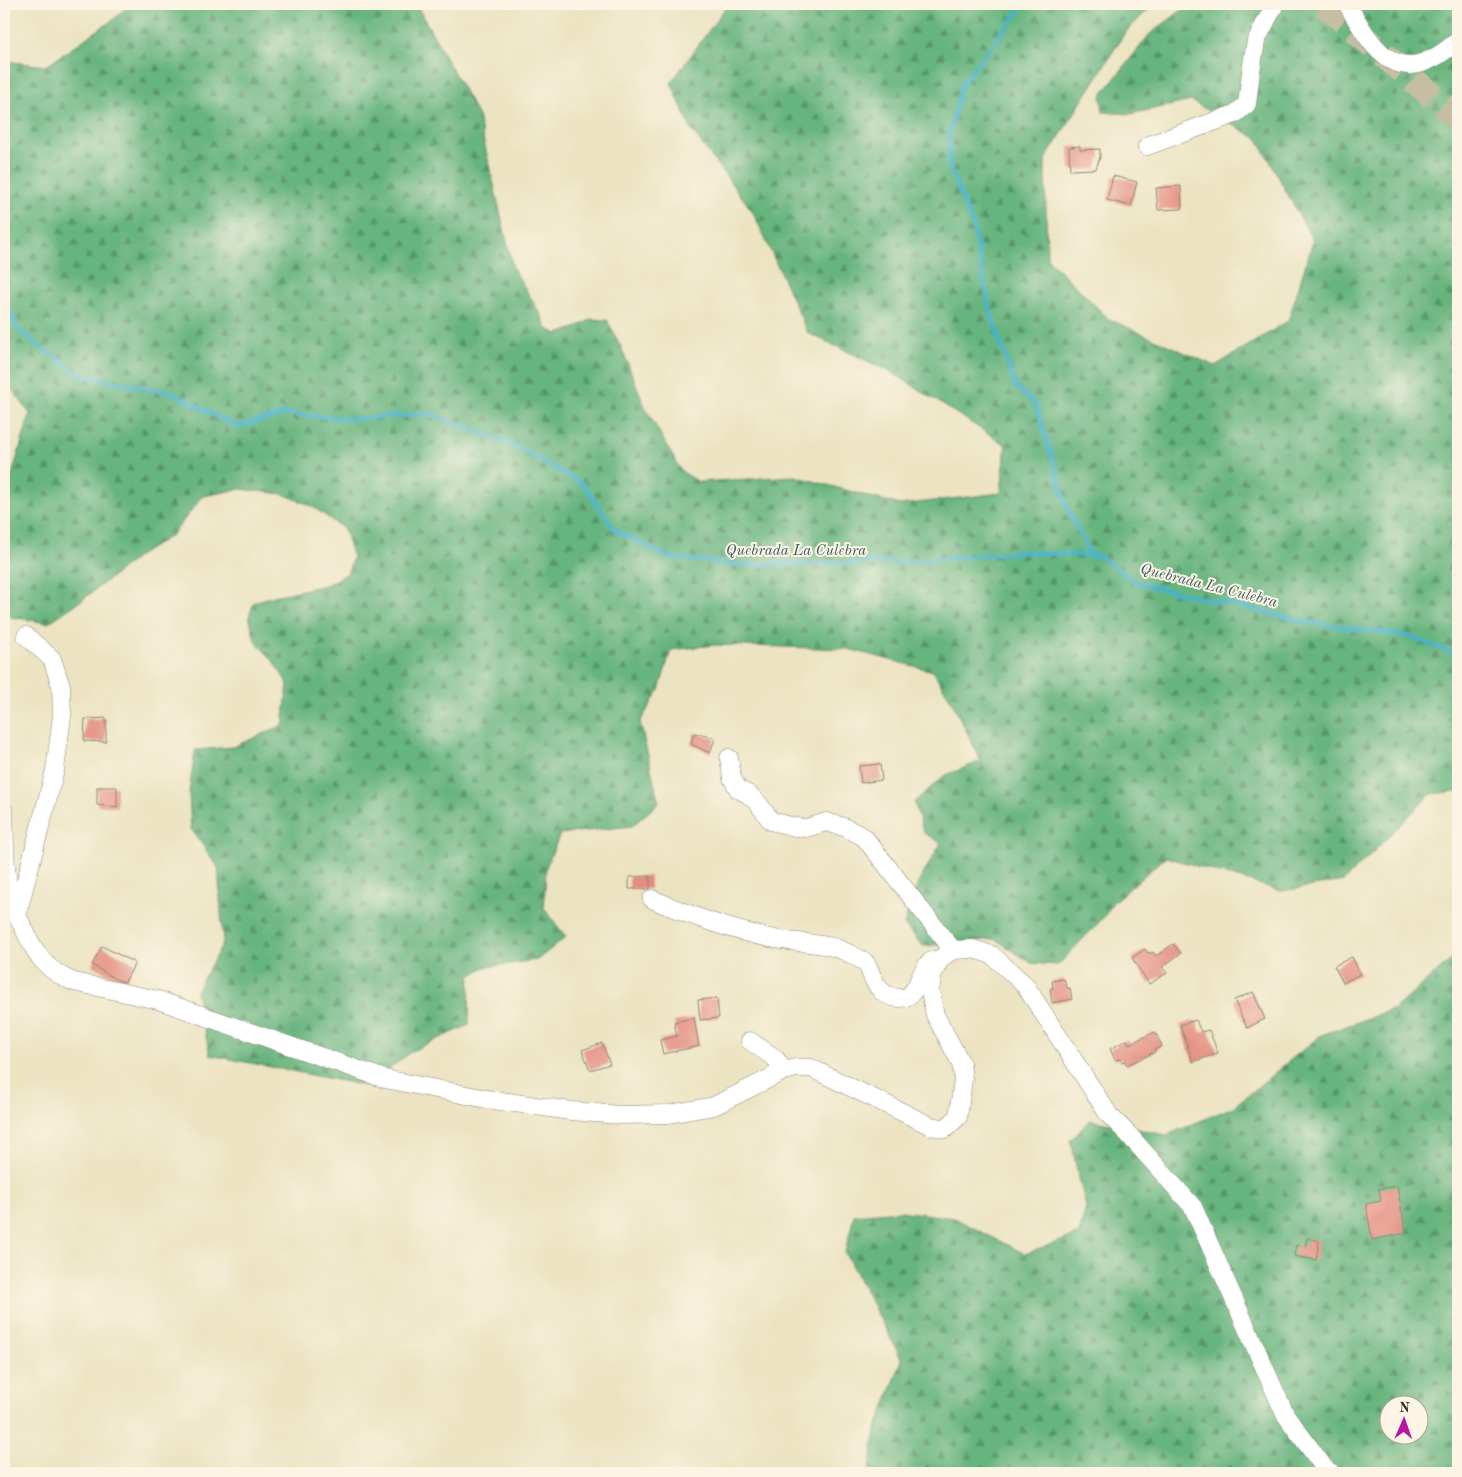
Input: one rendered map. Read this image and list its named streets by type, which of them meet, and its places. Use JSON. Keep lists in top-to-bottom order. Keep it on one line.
{"water":["Quebrada La Culebra"],"north":"top"}
